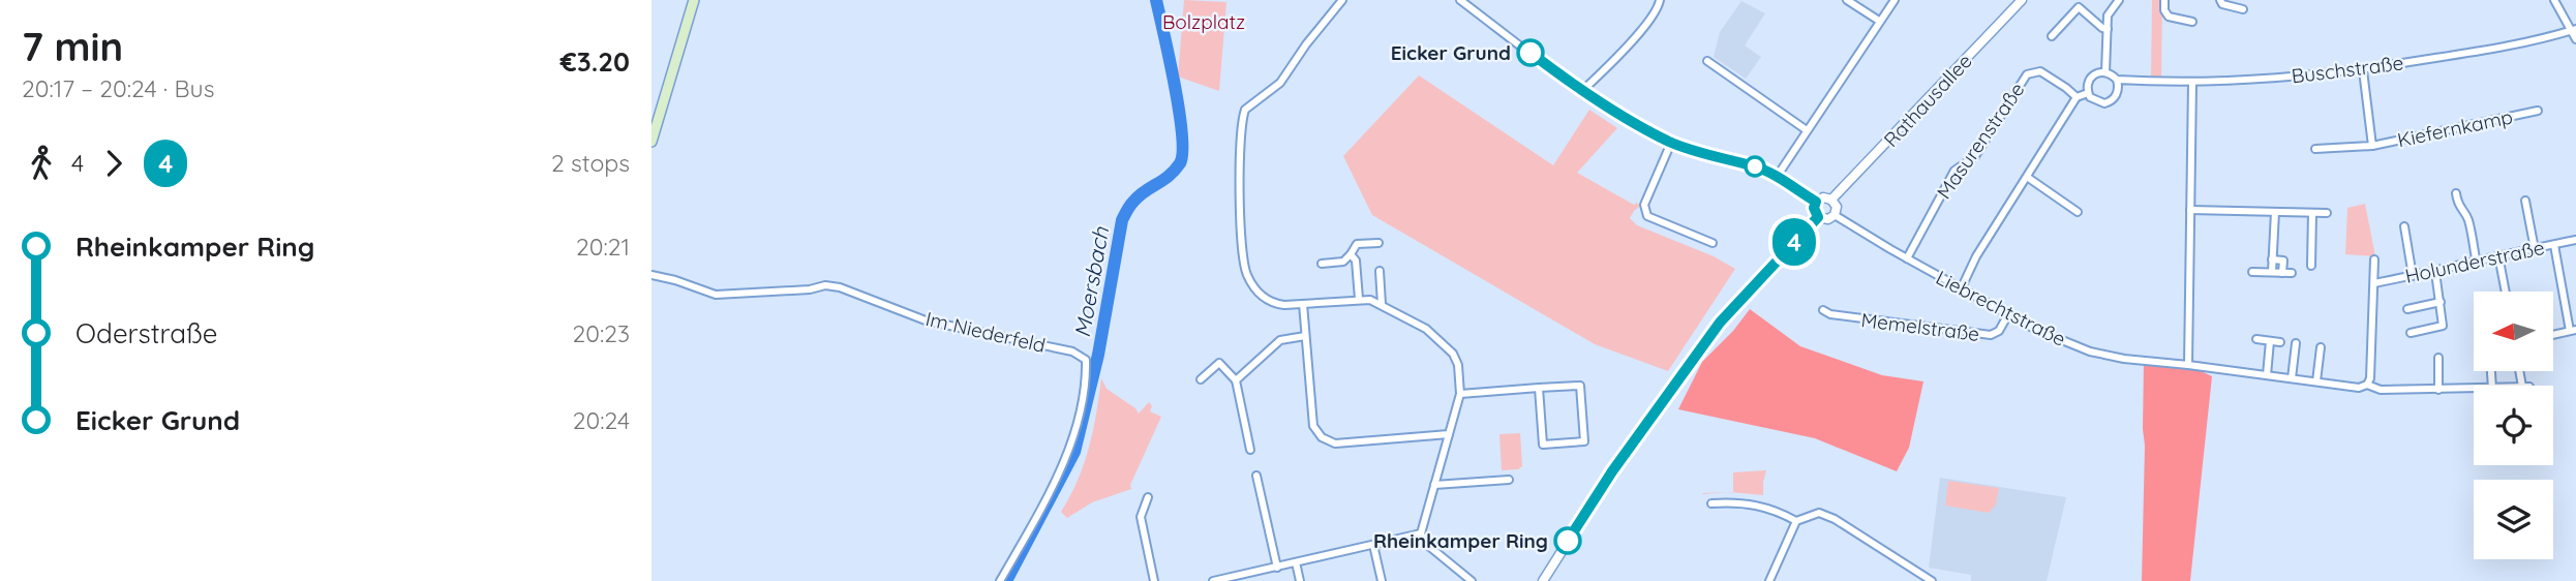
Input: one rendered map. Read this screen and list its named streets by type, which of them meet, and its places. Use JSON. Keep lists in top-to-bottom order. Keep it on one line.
{"streets":{"street":["Buschstraße","Rathausallee","Kiefernkamp","Masurenstraße","Holunderstraße","Liebrechtstraße","Memelstraße","Im Niederfeld"]},"crossings":[["Buschstraße","Kiefernkamp"],["Rathausallee","Liebrechtstraße"],["Masurenstraße","Liebrechtstraße"],["Holunderstraße","Liebrechtstraße"],["Liebrechtstraße","Memelstraße"]],"water":["Moersbach"],"parks":["Bolzplatz"],"places":["Eicker Grund","Rheinkamper Ring"],"lines":["bus line 4"],"north":"left","page":{"heading":["7 min","20:17 – 20:24 · Bus","€3.20"],"on_map":"4","legs":["4","4","2 stops"],"list":[{"name":"Rheinkamper Ring","value":"20:21"},{"name":"Oderstraße","value":"20:23"},{"name":"Eicker Grund","value":"20:24"}]}}
